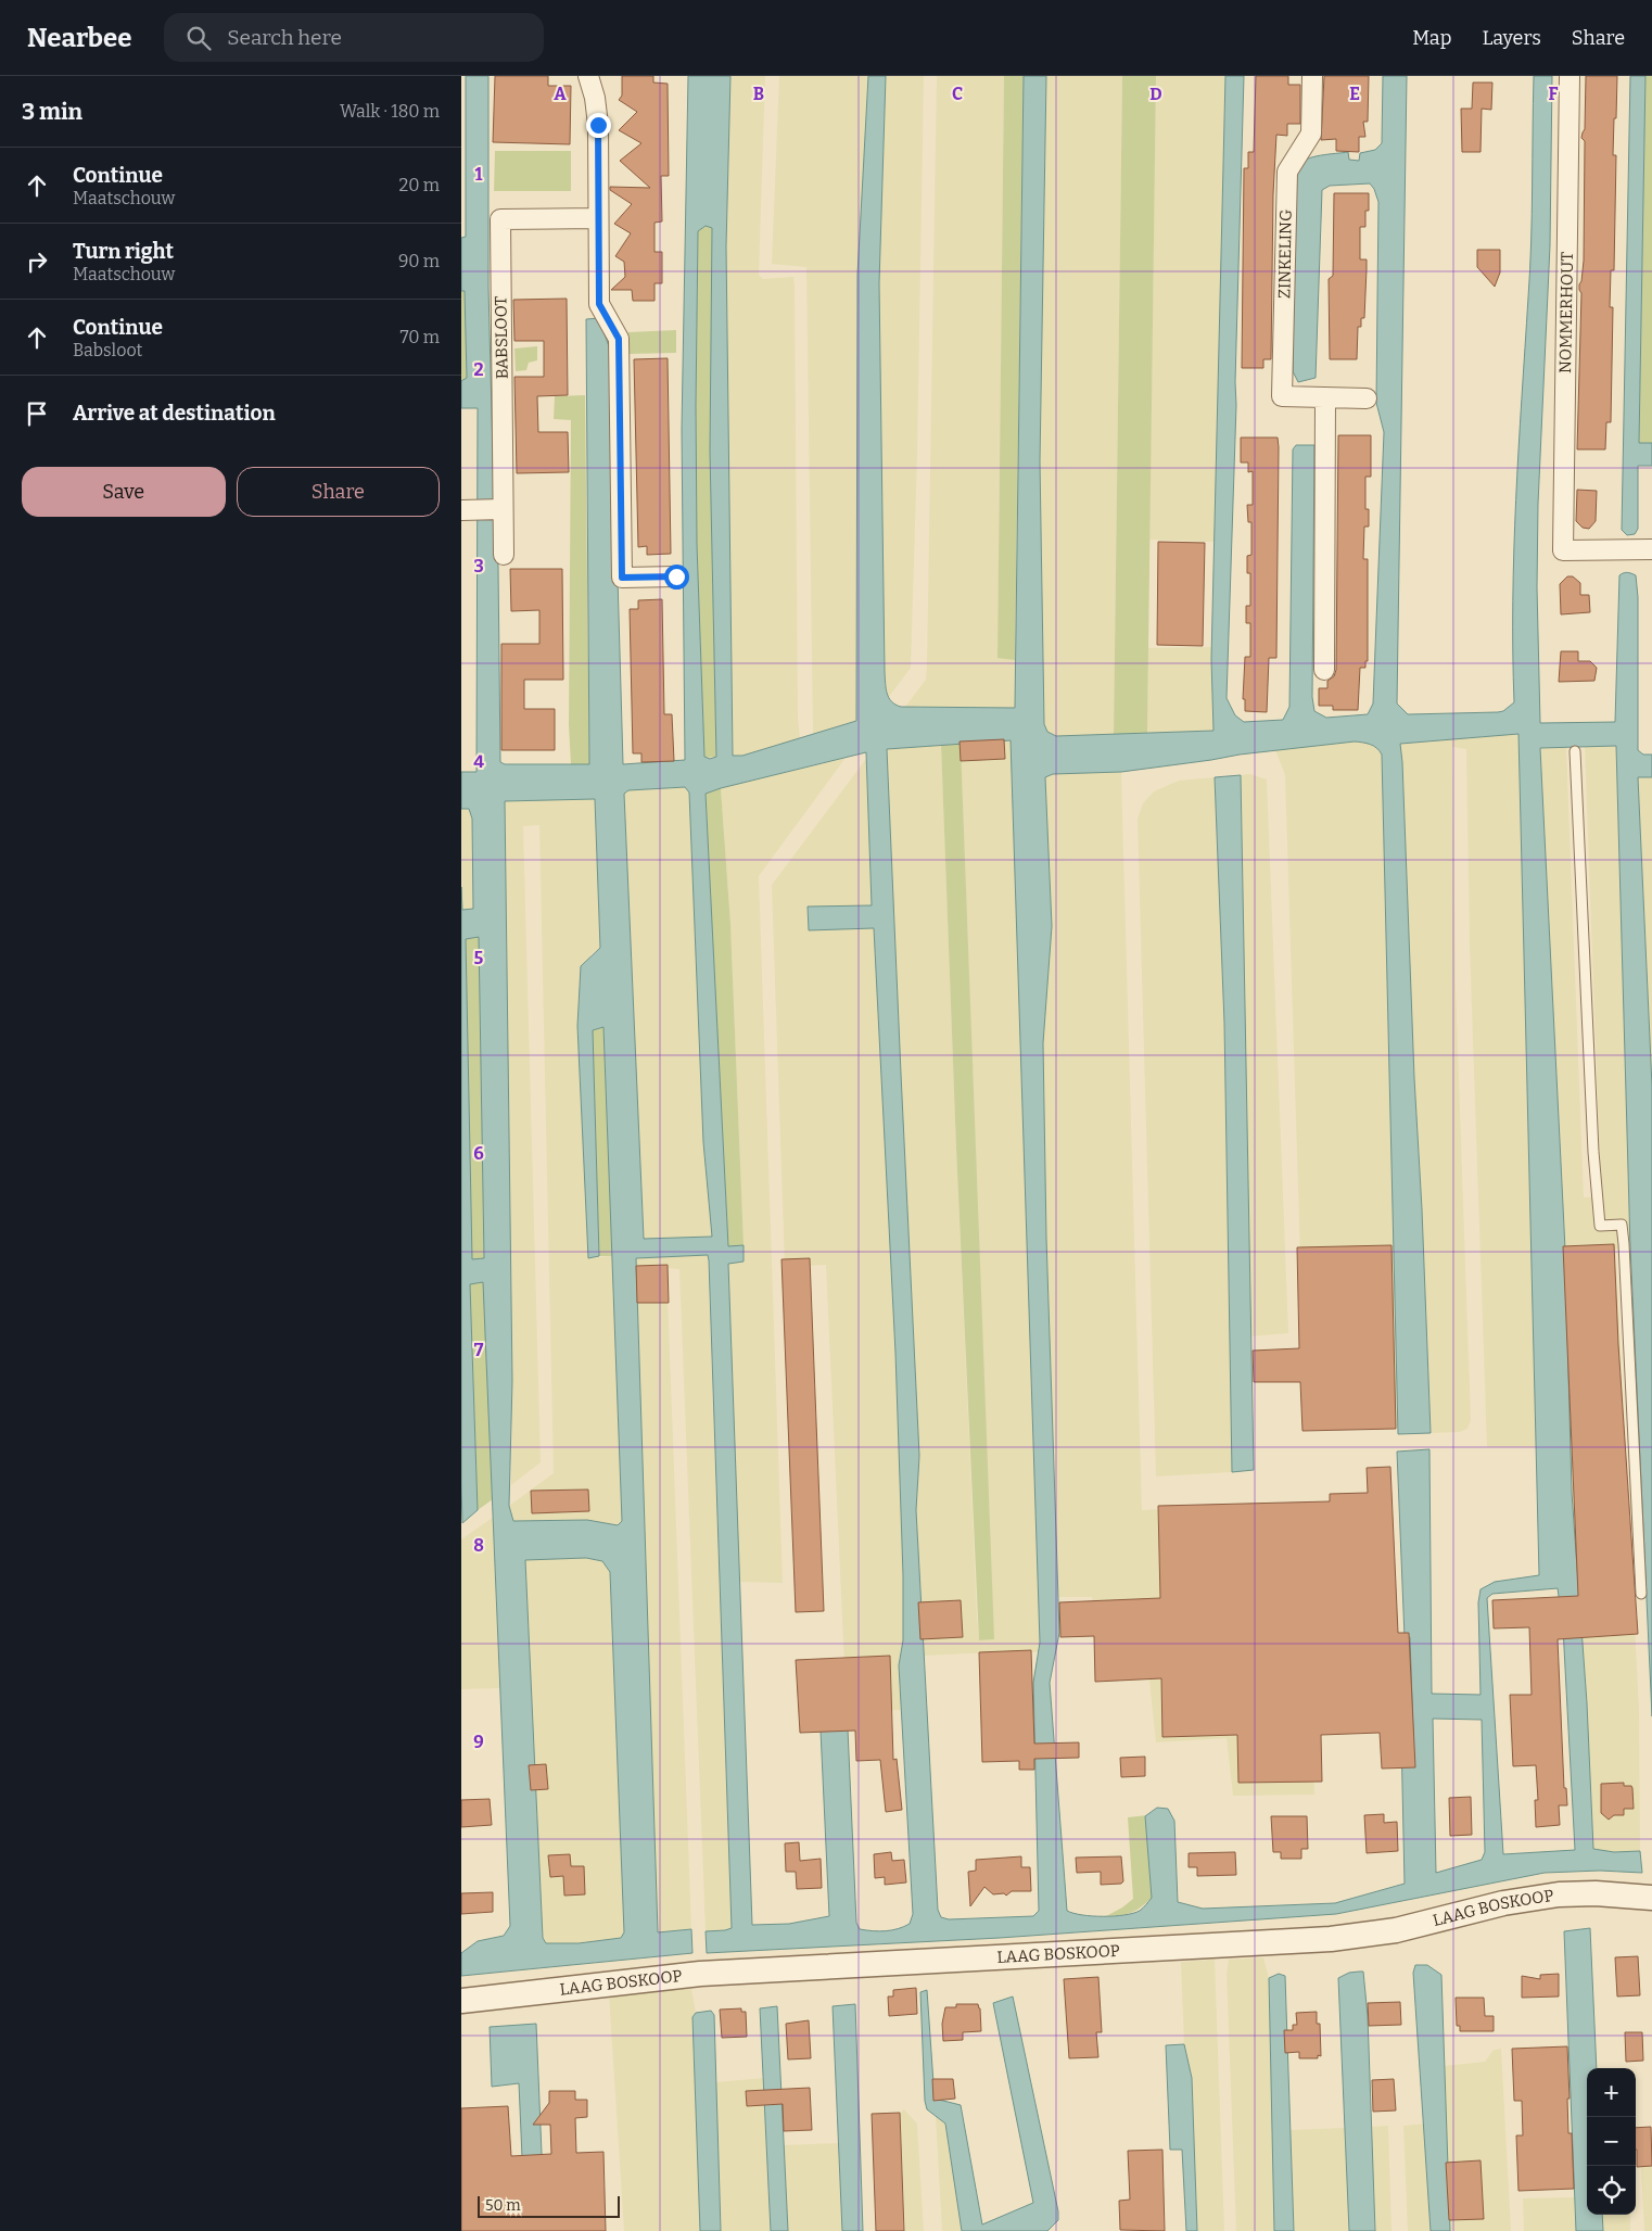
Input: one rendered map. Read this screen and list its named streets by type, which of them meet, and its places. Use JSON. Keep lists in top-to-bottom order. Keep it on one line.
{"streets":{"street":["ZINKELING","NOMMERHOUT","BABSLOOT","LAAG BOSKOOP"]},"scale_bar":"50 m","page":{"header":"Nearbee","search":"Search here","nav":["Map","Layers","Share"],"heading":["3 min","Walk · 180 m"],"list":[["Continue","Maatschouw","20 m"],["Turn right","Maatschouw","90 m"],["Continue","Babsloot","70 m"],"Arrive at destination"],"buttons":["Save","Share"],"map_buttons":["+","−"],"scale":"50 m"},"grid":{"columns":["A","B","C","D","E","F"],"rows":["1","2","3","4","5","6","7","8","9"]}}
